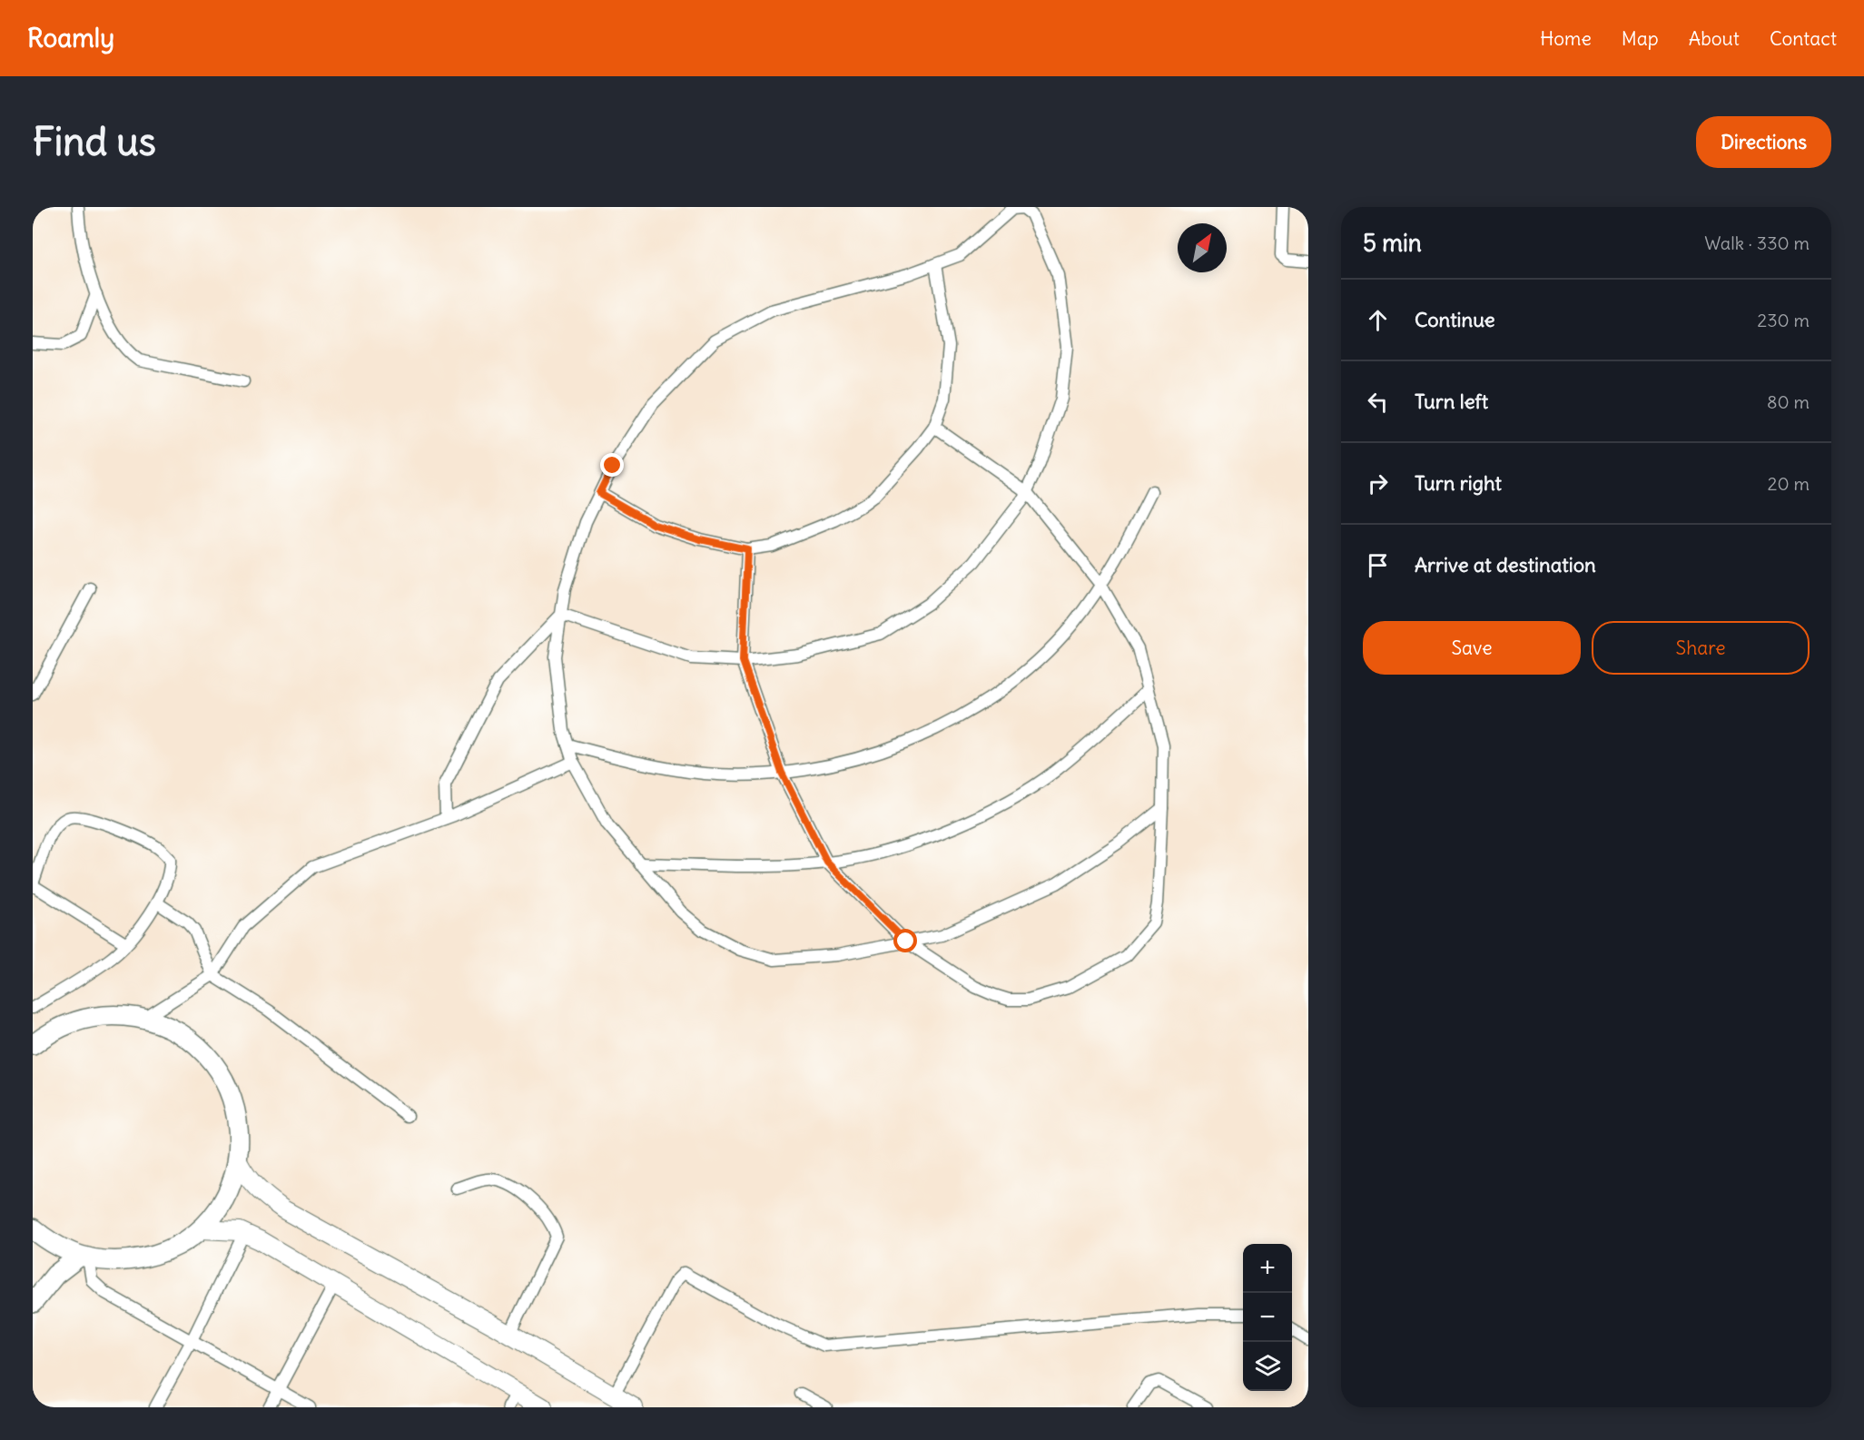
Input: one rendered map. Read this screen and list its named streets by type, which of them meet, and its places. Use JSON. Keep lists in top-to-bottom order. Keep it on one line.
{"north":"top right","page":{"header":"Roamly","nav":["Home","Map","About","Contact"],"buttons":["Directions",["Save","Share"]],"title":"Find us","heading":["5 min","Walk · 330 m"],"list":[["Continue","230 m"],["Turn left","80 m"],["Turn right","20 m"],"Arrive at destination"],"map_buttons":["+","−"]}}
